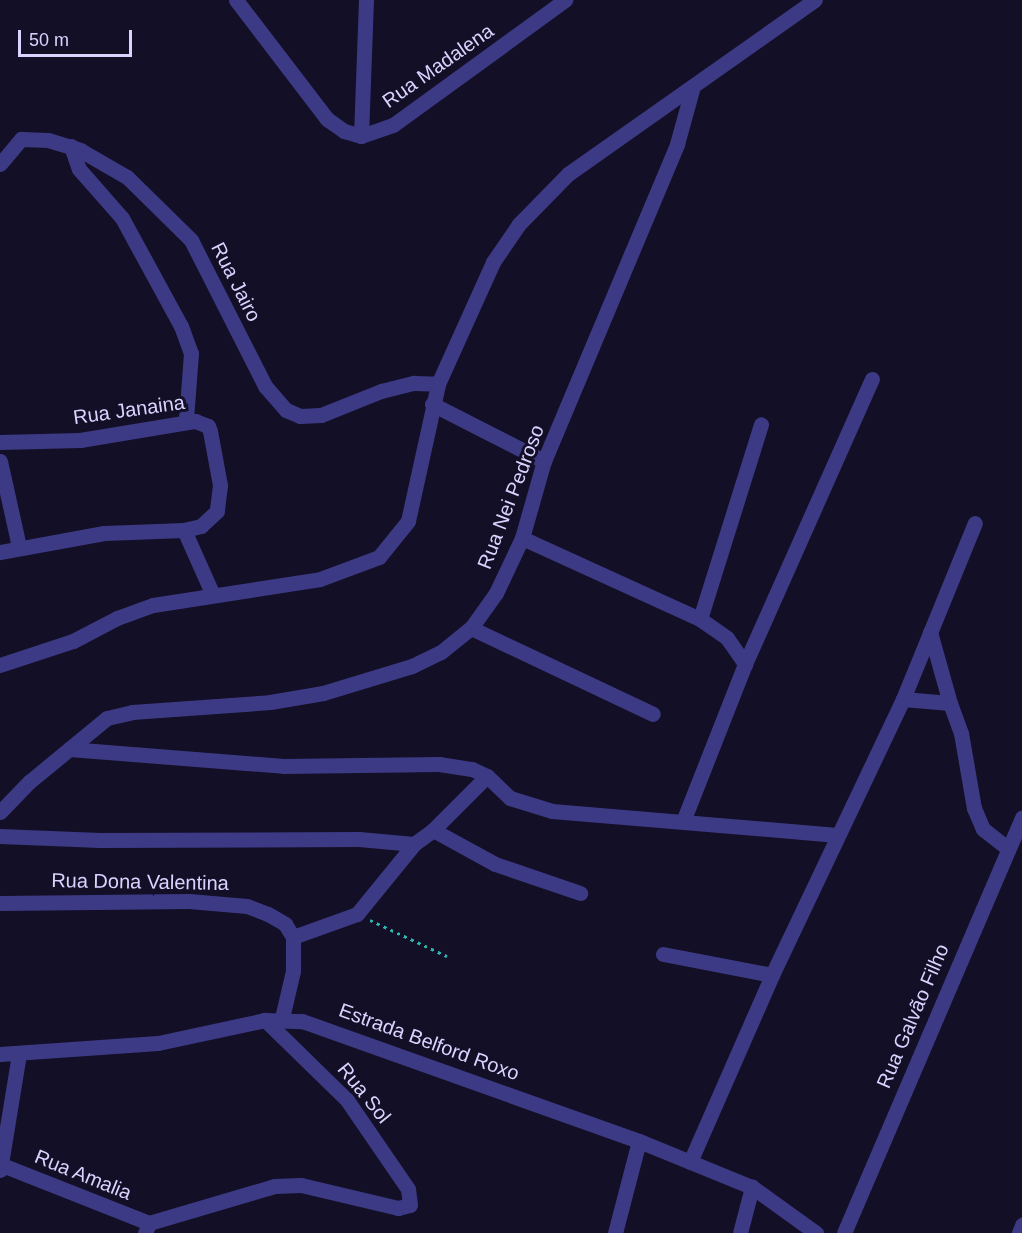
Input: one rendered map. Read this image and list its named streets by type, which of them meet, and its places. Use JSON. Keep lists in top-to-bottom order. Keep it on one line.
{"streets":{"street":["Rua Madalena","Rua Jairo","Rua Janaina","Rua Nei Pedroso","Rua Dona Valentina","Rua Galvão Filho","Estrada Belford Roxo","Rua Sol","Rua Amalia"]},"crossings":[["Estrada Belford Roxo","Rua Sol"],["Rua Sol","Rua Amalia"]],"scale_bar":"50 m"}
